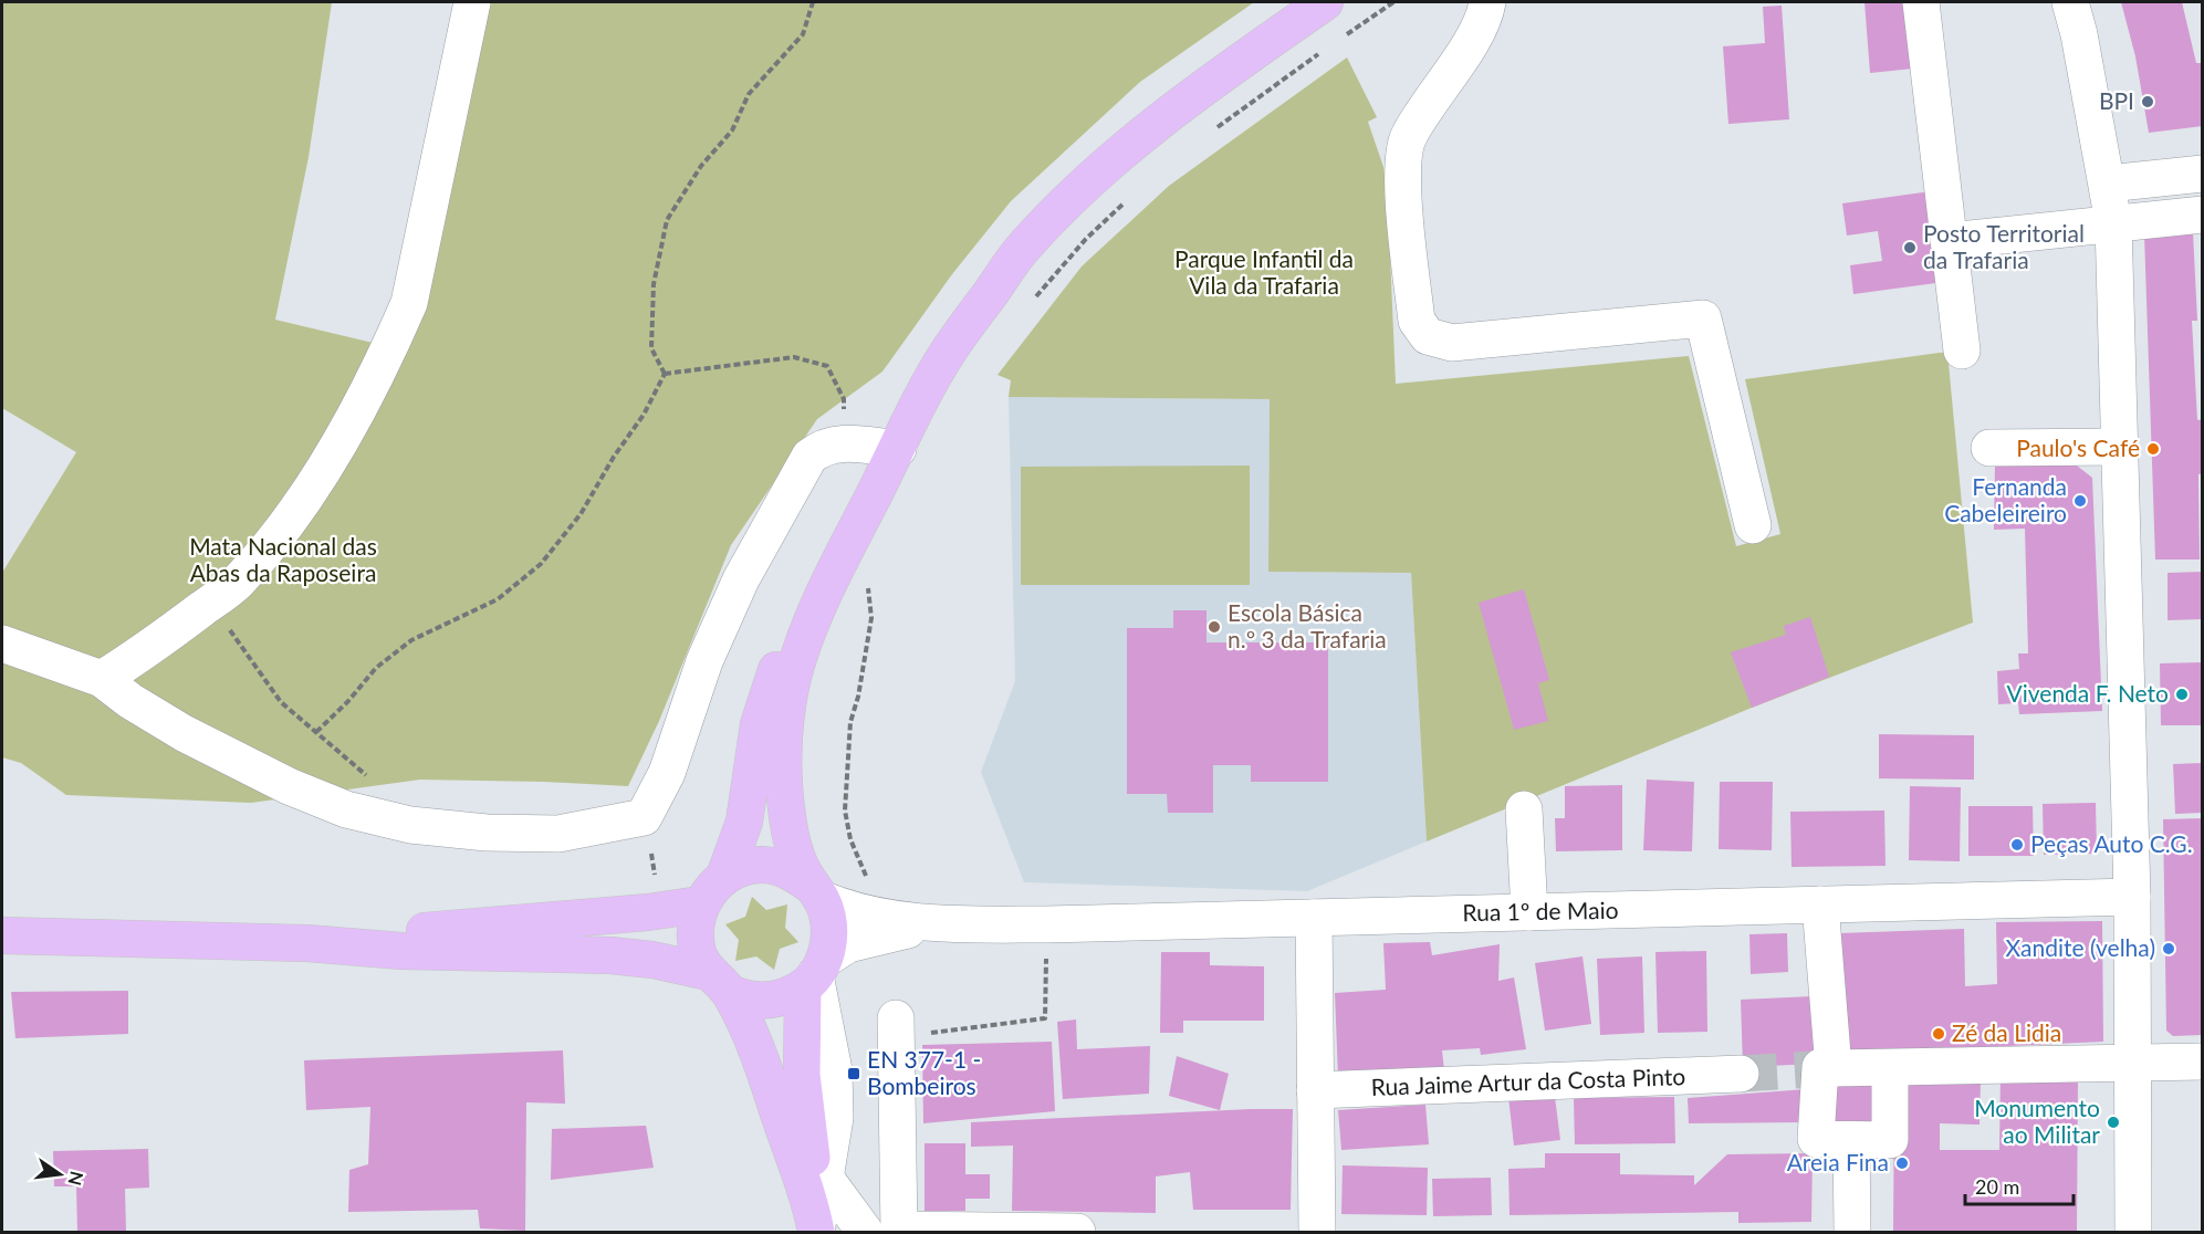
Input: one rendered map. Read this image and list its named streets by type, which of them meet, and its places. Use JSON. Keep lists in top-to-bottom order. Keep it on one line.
{"streets":{"street":["Rua 1º de Maio","Rua Jaime Artur da Costa Pinto"]},"parks":["Parque Infantil da Vila da Trafaria","Mata Nacional das Abas da Raposeira"],"places":{"other":["BPI","Posto Territorial da Trafaria","Paulo's Café","Fernanda Cabeleireiro","Escola Básica n.º 3 da Trafaria","Vivenda F. Neto","Peças Auto C.G.","Xandite (velha)","Zé da Lidia","Monumento ao Militar","Areia Fina"],"transit":["EN 377-1 - Bombeiros"]},"scale_bar":"20 m","north":"right"}
